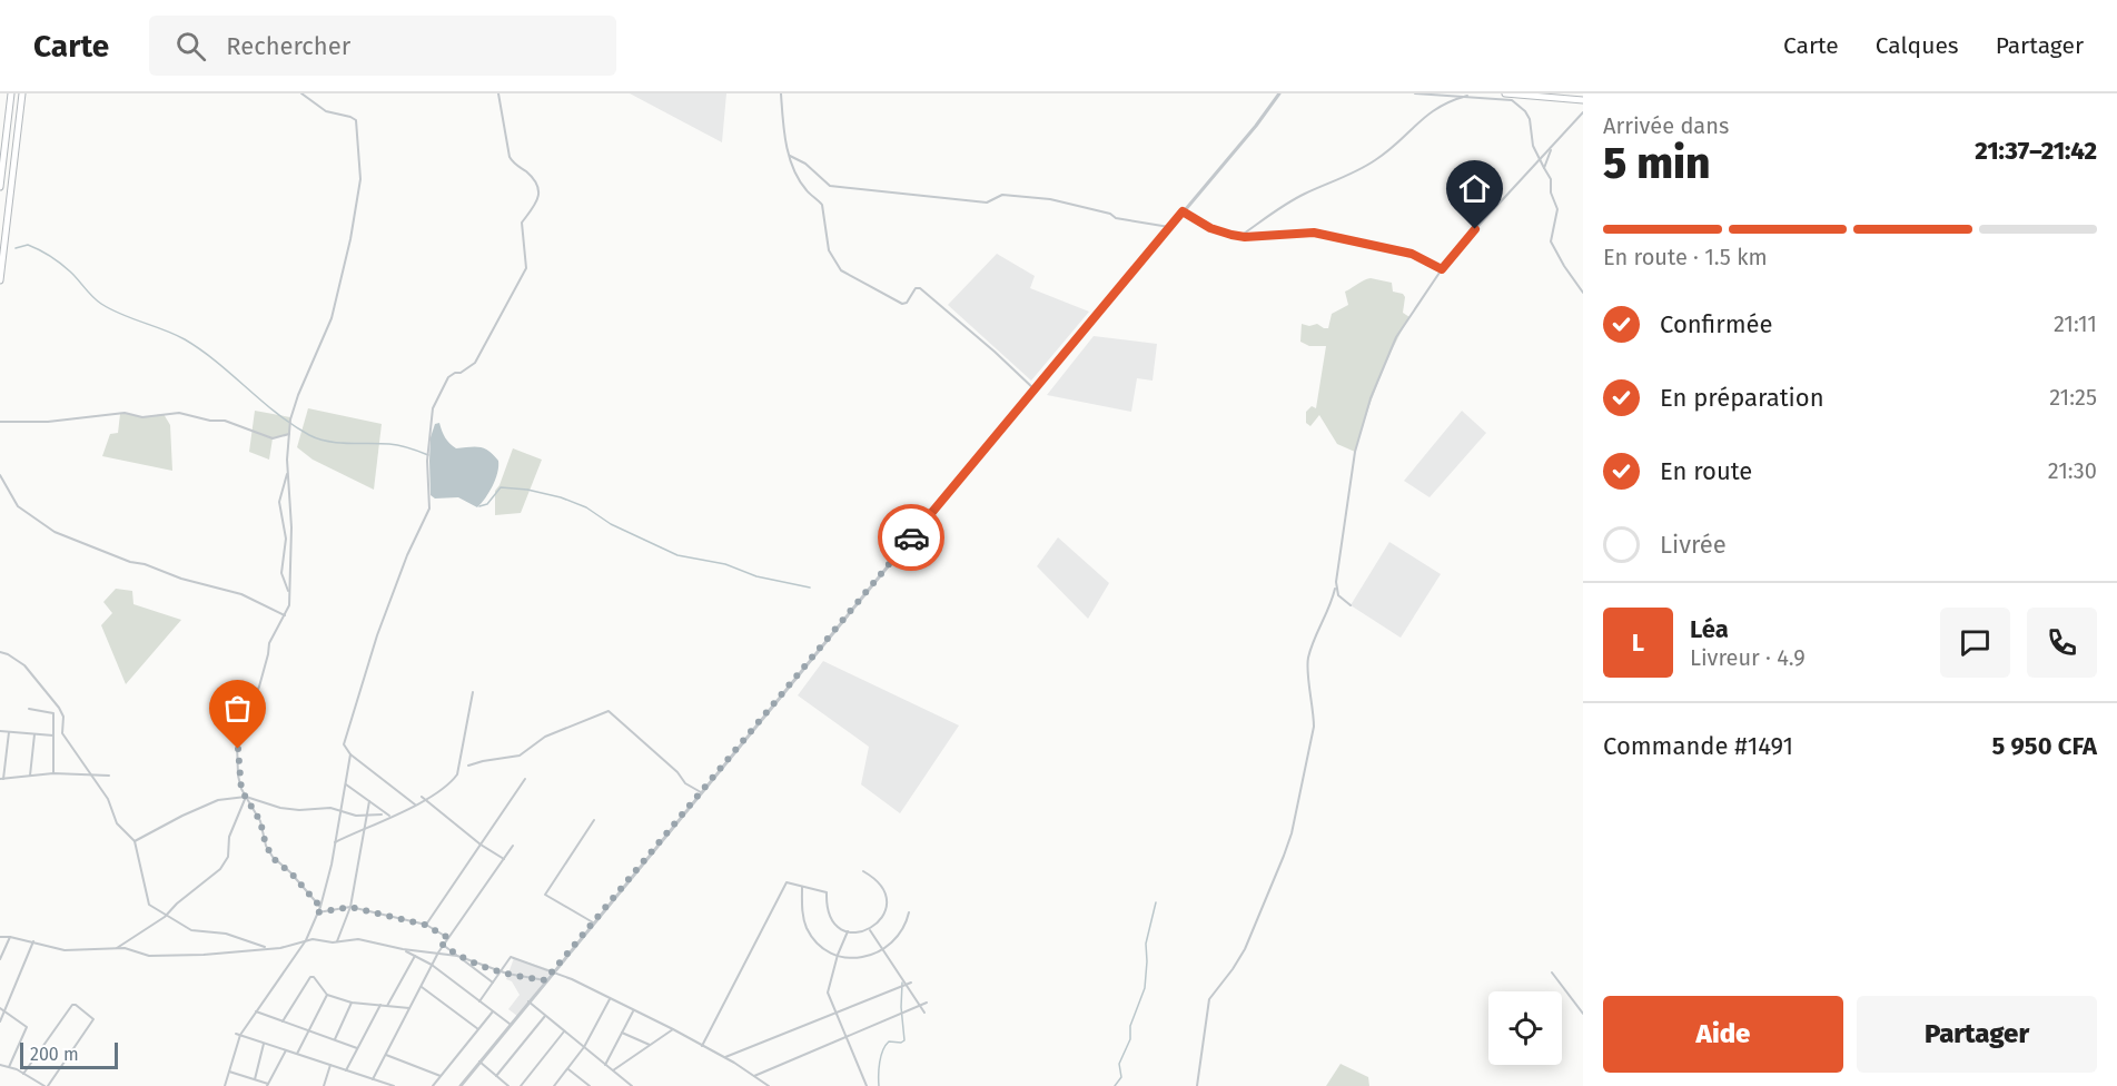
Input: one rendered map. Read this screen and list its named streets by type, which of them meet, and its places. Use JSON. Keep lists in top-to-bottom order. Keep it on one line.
{"scale_bar":"200 m","page":{"header":"Carte","search":"Rechercher","nav":["Carte","Calques","Partager"],"heading":["5 min","Arrivée dans","21:37–21:42"],"panel":["Léa","Livreur · 4.9","Commande #1491","5 950 CFA"],"bar":"En route · 1.5 km","list":[["Confirmée","21:11"],["En préparation","21:25"],["En route","21:30"],"Livrée"],"round":"L","buttons":["Aide","Partager"],"scale":"200 m"}}
